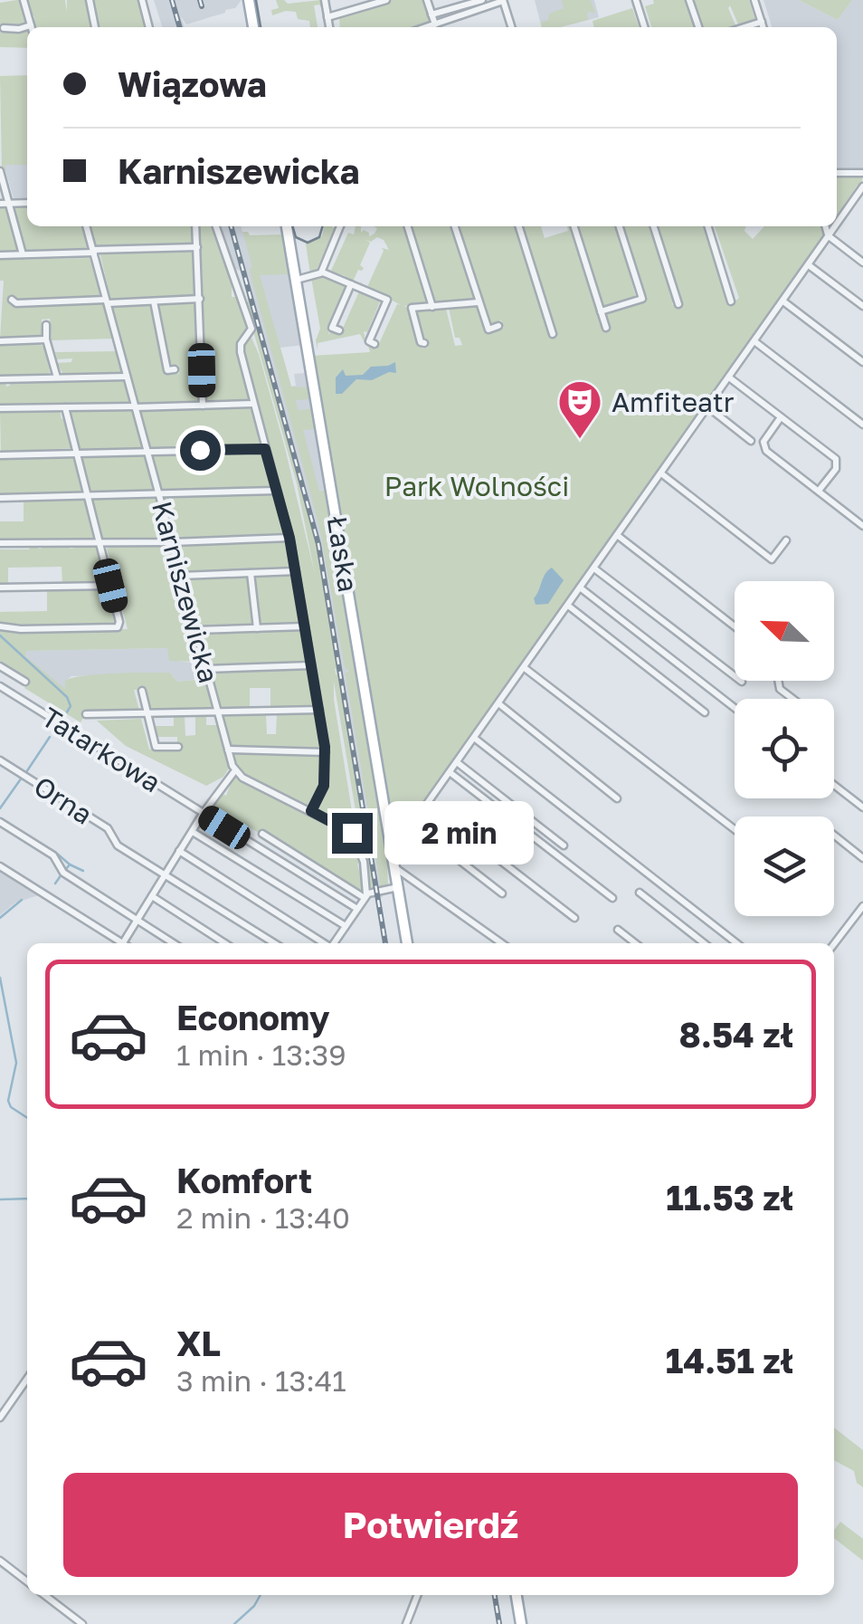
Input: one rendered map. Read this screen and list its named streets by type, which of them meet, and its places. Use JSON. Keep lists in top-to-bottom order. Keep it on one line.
{"streets":{"main road":["Łaska"],"street":["Karniszewicka","Tatarkowa","Orna"]},"parks":["Park Wolności"],"places":{"theatre":["Amfiteatr"]},"north":"top left","page":{"banner":["Wiązowa","Karniszewicka"],"bubble":"2 min","list":[{"name":"Economy","note":"1 min · 13:39","value":"8.54 zł"},{"name":"Komfort","note":"2 min · 13:40","value":"11.53 zł"},{"name":"XL","note":"3 min · 13:41","value":"14.51 zł"}],"buttons":"Potwierdź"}}
